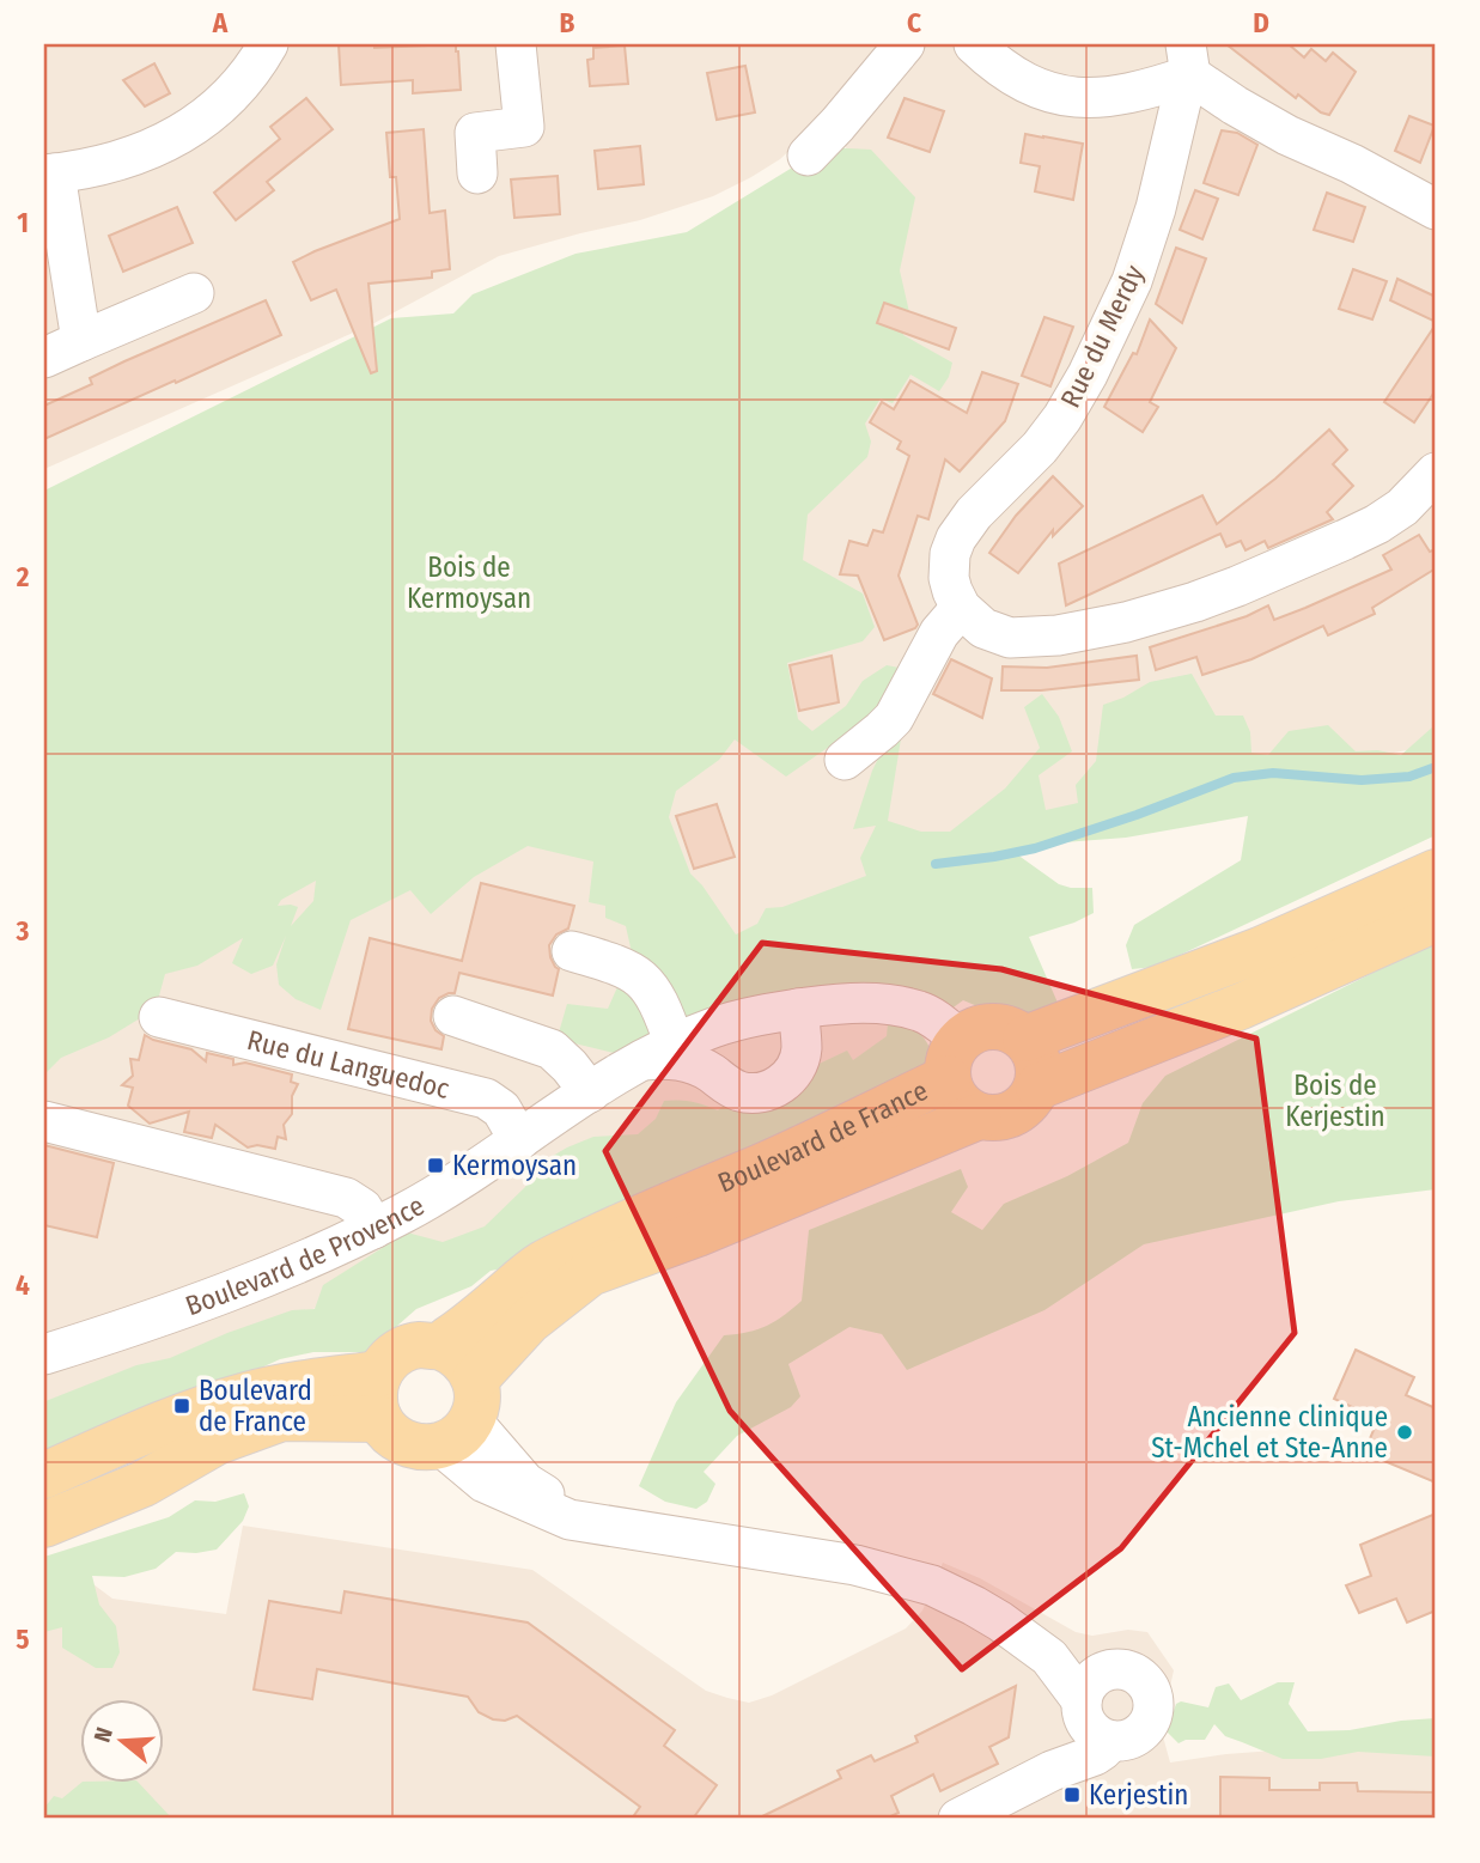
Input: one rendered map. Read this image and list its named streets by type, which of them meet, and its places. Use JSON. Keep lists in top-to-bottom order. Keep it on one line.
{"streets":{"main road":["Boulevard de France"],"street":["Rue du Merdy","Rue du Languedoc","Boulevard de Provence"]},"crossings":[["Rue du Languedoc","Boulevard de Provence"],["Boulevard de France","Boulevard de Provence"]],"parks":["Bois de Kermoysan","Bois de Kerjestin"],"places":{"transit":["Kermoysan","Boulevard de France","Kerjestin"],"other":["Ancienne clinique St-Mchel et Ste-Anne"]},"north":"left","grid":{"columns":["A","B","C","D"],"rows":["1","2","3","4","5"]}}
